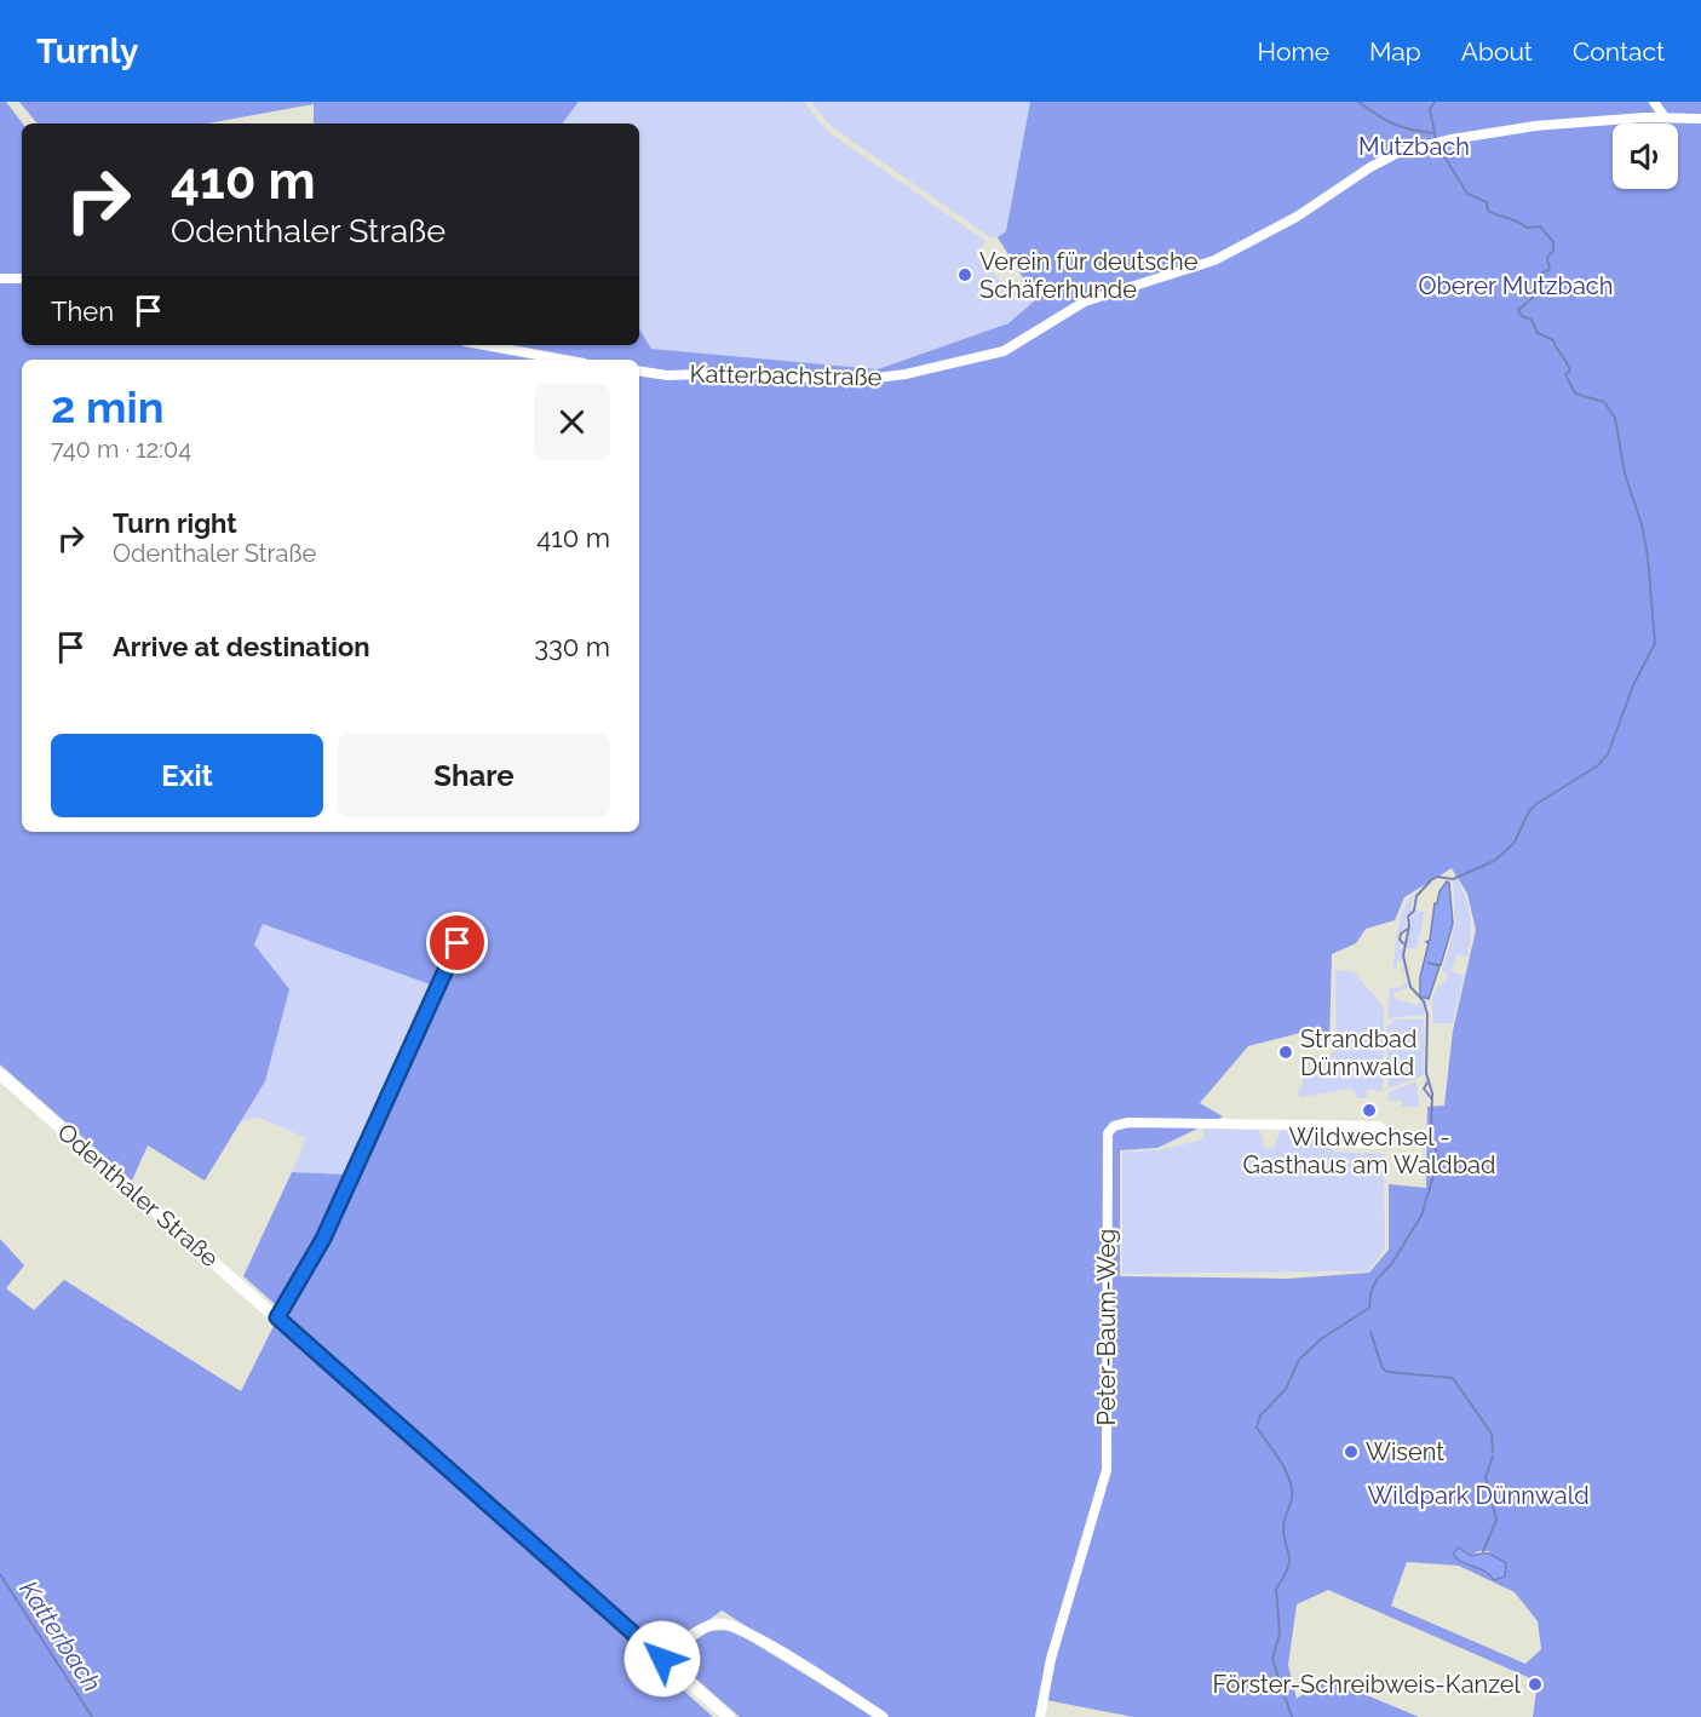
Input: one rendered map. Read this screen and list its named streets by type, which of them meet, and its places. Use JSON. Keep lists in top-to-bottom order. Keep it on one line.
{"streets":{"main road":["Odenthaler Straße"],"street":["Katterbachstraße","Peter-Baum-Weg"]},"water":["Katterbach"],"parks":["Mutzbach","Oberer Mutzbach","Wildpark Dünnwald"],"places":["Verein für deutsche Schäferhunde","Strandbad Dünnwald","Wildwechsel - Gasthaus am Waldbad","Wisent","Förster-Schreibweis-Kanzel"],"page":{"header":"Turnly","nav":["Home","Map","About","Contact"],"turn":["410 m","Odenthaler Straße"],"then":"Then","heading":["2 min","740 m · 12:04"],"list":[{"name":"Turn right","note":"Odenthaler Straße","value":"410 m"},{"name":"Arrive at destination","value":"330 m"}],"buttons":["Exit","Share"]}}
